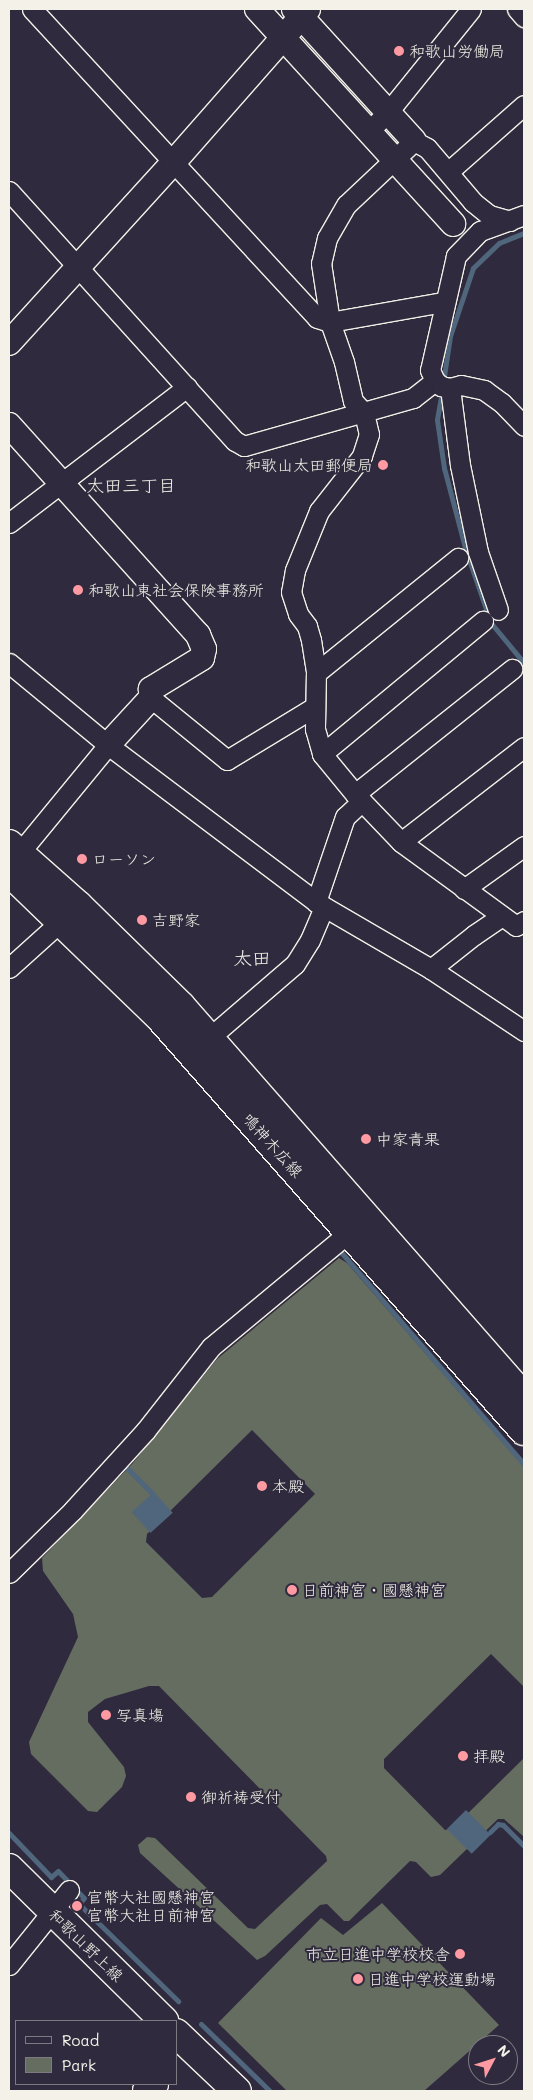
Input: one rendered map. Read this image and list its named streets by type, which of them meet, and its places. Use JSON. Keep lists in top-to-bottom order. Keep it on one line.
{"streets":{"main road":["鳴神木広線","和歌山野上線"]},"districts":["太田三丁目","太田"],"places":["和歌山労働局","和歌山太田郵便局","和歌山東社会保険事務所","ローソン","吉野家","中家青果","本殿","日前神宮・國懸神宮","写真塲","拝殿","御祈祷受付","官幣大社國懸神宮 官幣大社日前神宮","市立日進中学校校舎","日進中学校運動場"],"legend":["Road","Park"],"north":"top right"}
